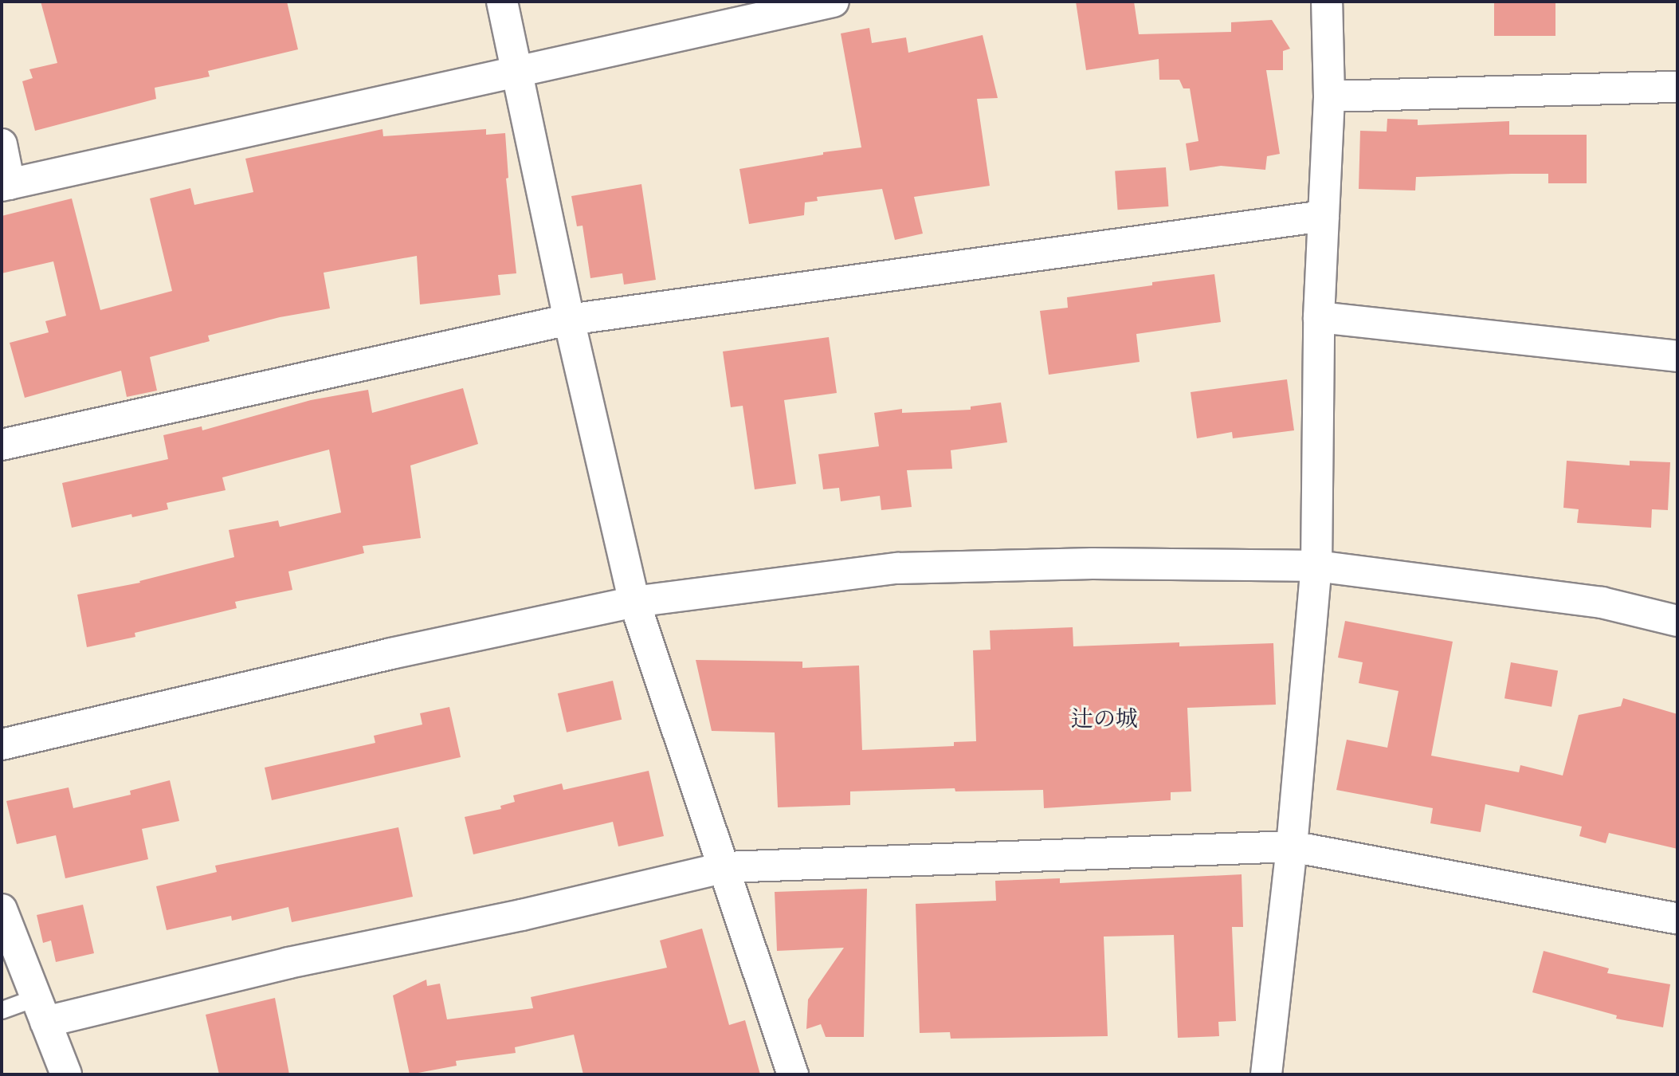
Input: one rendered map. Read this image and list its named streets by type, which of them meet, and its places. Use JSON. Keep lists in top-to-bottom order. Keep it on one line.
{"districts":["辻の城"]}
